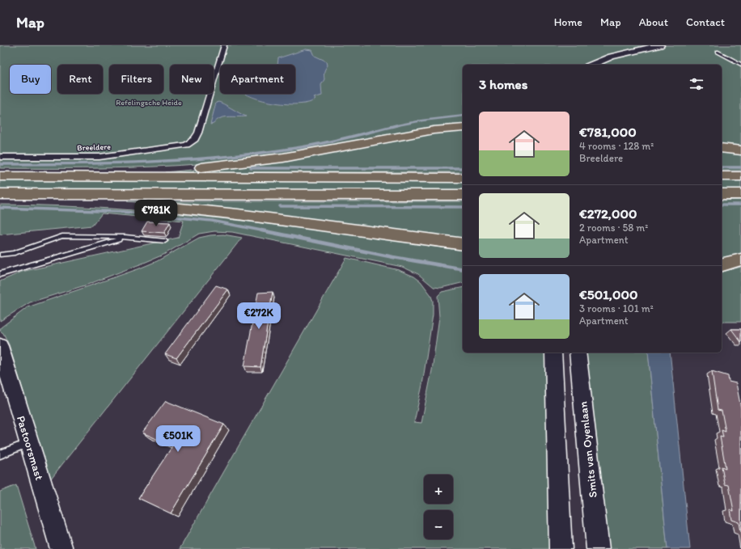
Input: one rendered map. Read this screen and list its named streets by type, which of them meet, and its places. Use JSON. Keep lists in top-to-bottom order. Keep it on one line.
{"streets":{"main road":["Pastoorsmast","Smits van Oyenlaan"],"street":["Breeldere"]},"parks":["Refelingsche Heide"],"page":{"header":"Map","nav":["Home","Map","About","Contact"],"chip":["Buy","Rent","Filters","New","Apartment"],"heading":"3 homes","list":[{"name":"€781,000","note":"4 rooms · 128 m² · Breeldere"},{"name":"€272,000","note":"2 rooms · 58 m² · Apartment"},{"name":"€501,000","note":"3 rooms · 101 m² · Apartment"}],"price":["€781K","€272K","€501K"],"map_buttons":["+","−"]}}
